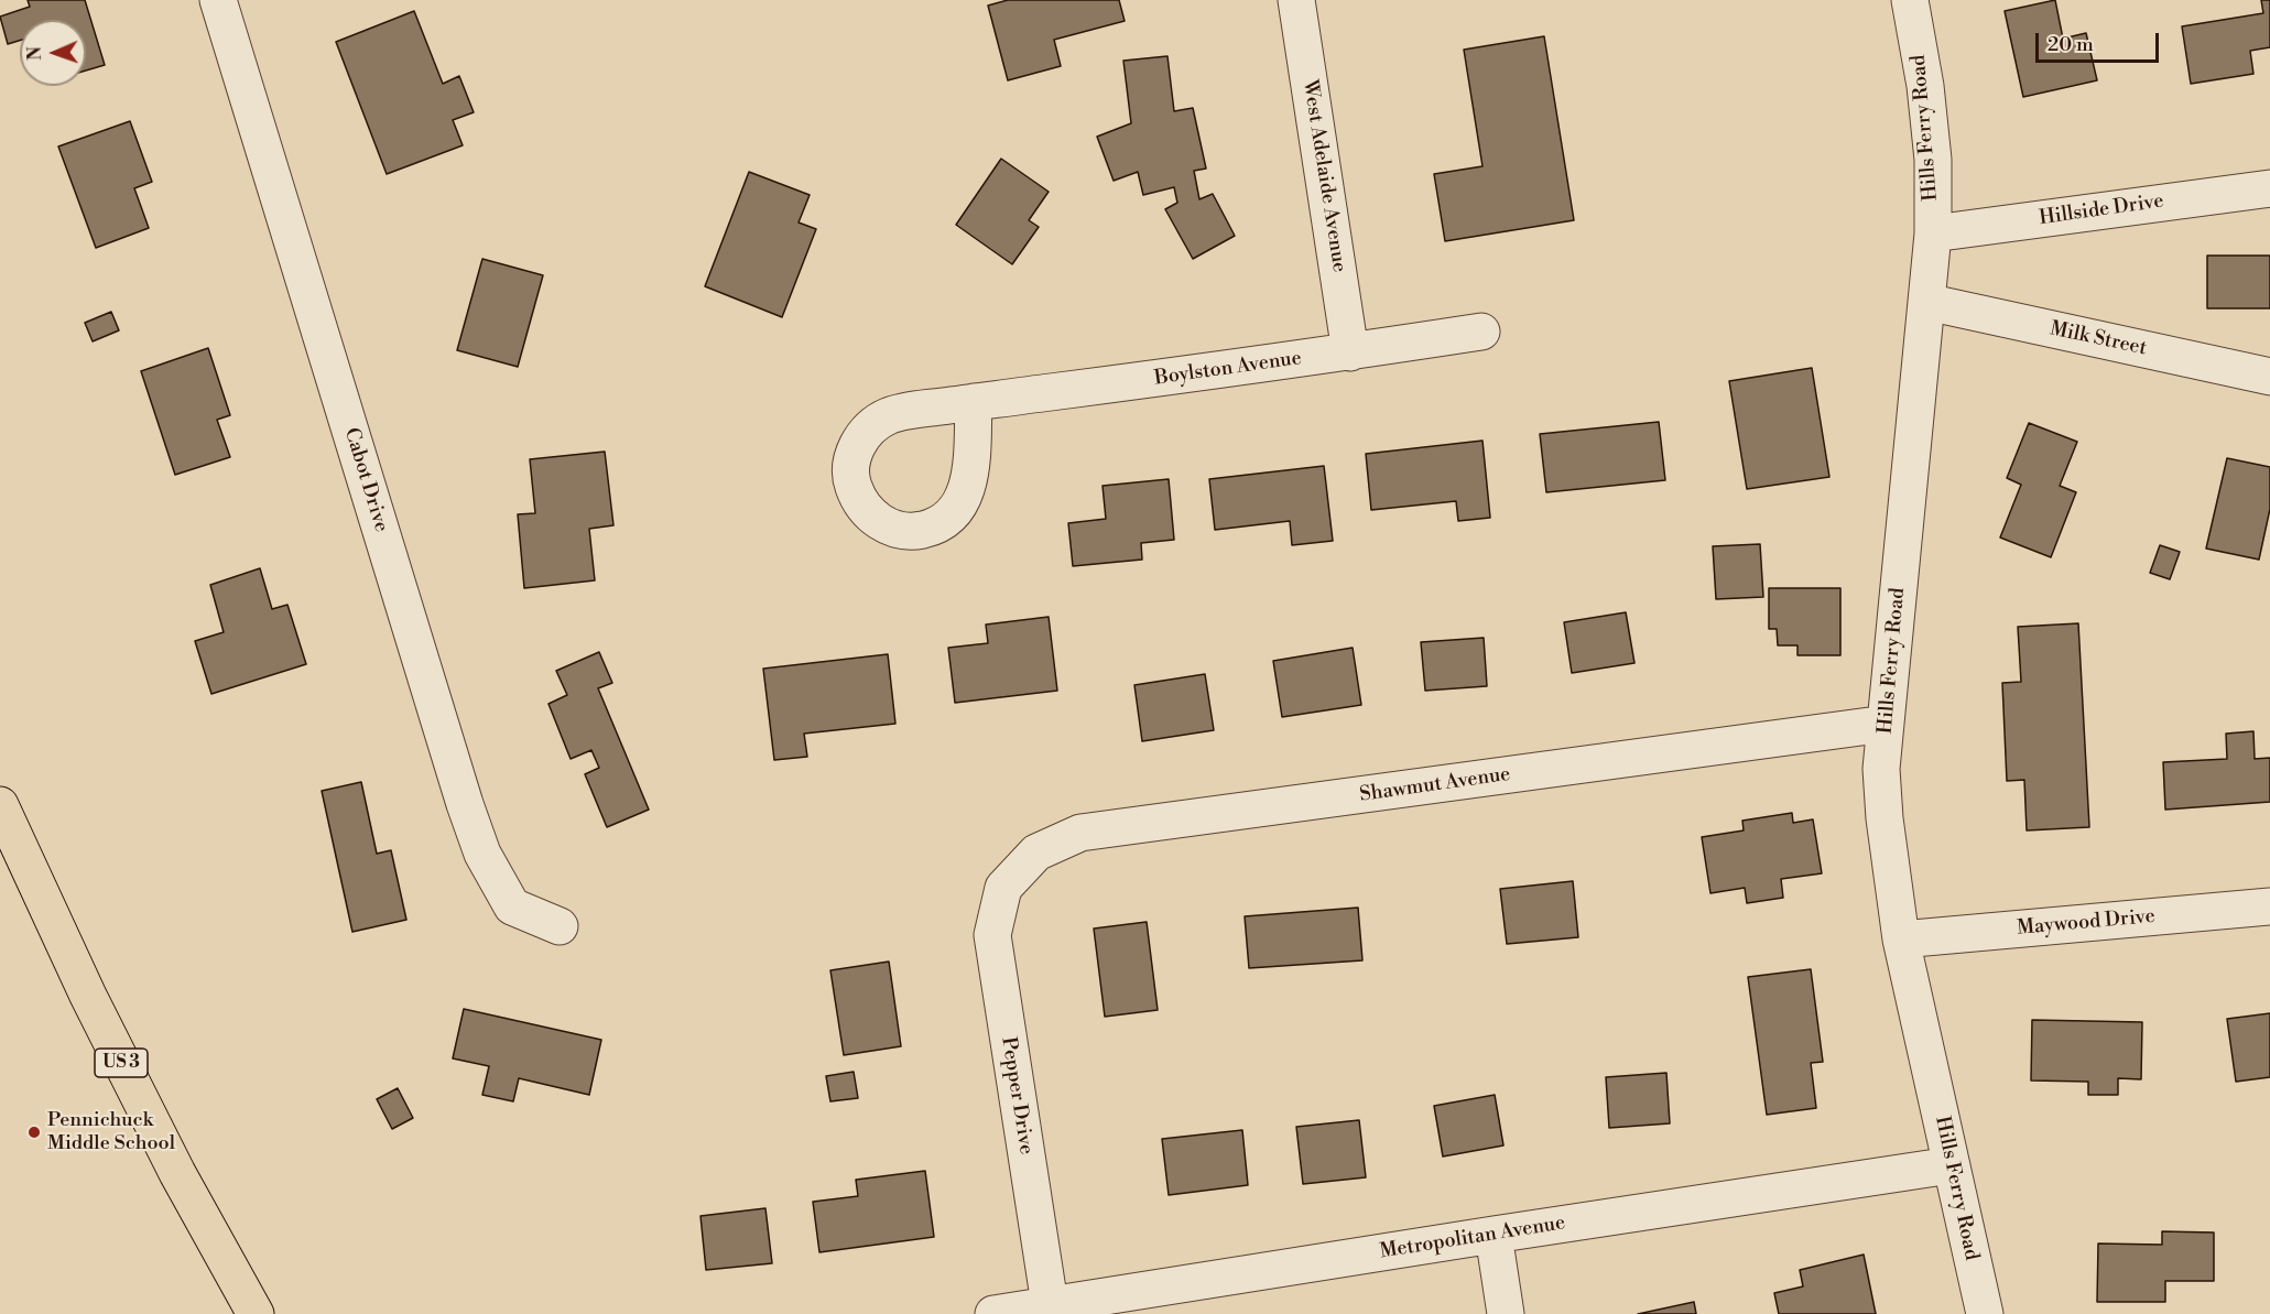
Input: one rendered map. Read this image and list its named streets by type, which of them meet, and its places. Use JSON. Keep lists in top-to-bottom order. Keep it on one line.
{"streets":{"main road":["US 3"],"street":["Hills Ferry Road","West Adelaide Avenue","Hillside Drive","Milk Street","Boylston Avenue","Cabot Drive","Shawmut Avenue","Maywood Drive","Pepper Drive","Metropolitan Avenue"]},"crossings":[["Hills Ferry Road","Hillside Drive"],["Hills Ferry Road","Milk Street"],["Hills Ferry Road","Shawmut Avenue"],["Hills Ferry Road","Maywood Drive"],["Hills Ferry Road","Metropolitan Avenue"],["West Adelaide Avenue","Boylston Avenue"],["Shawmut Avenue","Pepper Drive"],["Pepper Drive","Metropolitan Avenue"]],"places":["Pennichuck Middle School"],"scale_bar":"20 m","north":"left"}
